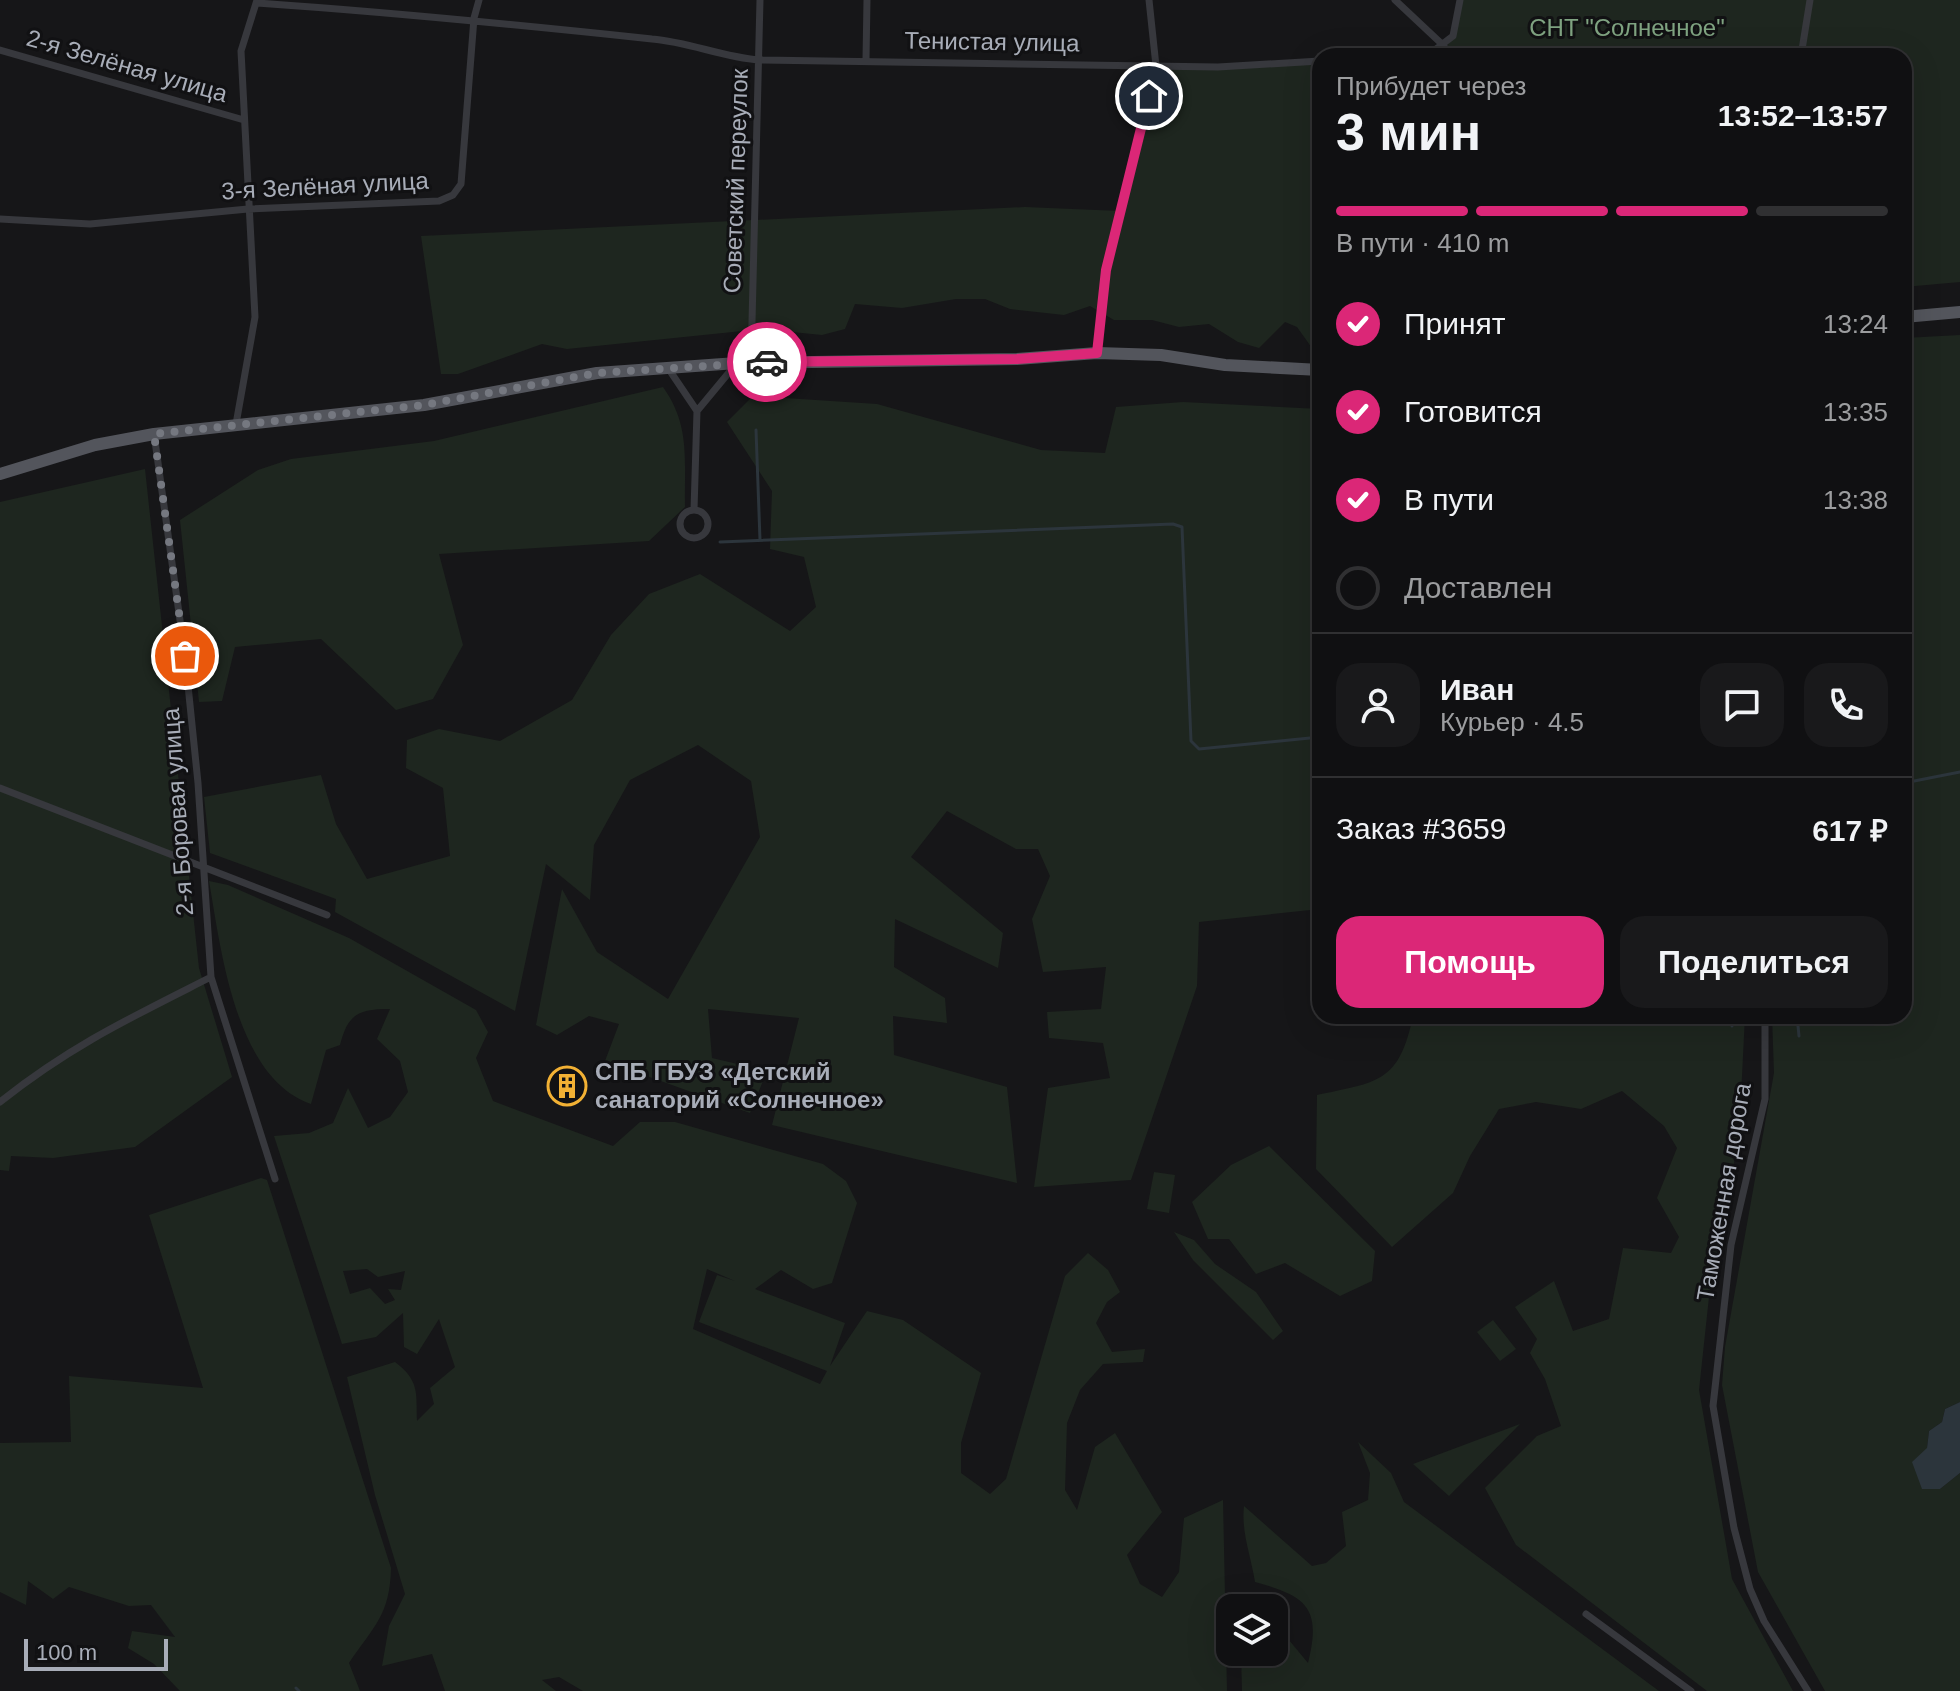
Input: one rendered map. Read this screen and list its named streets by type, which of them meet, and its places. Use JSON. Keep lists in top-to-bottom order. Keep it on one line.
{"streets":{"street":["Тенистая улица","2-я Зелёная улица","Советский переулок","3-я Зелёная улица","2-я Боровая улица","Таможенная дорога"]},"crossings":[["Тенистая улица","Советский переулок"],["Тенистая улица","3-я Зелёная улица"]],"parks":["СНТ \"Солнечное\""],"places":{"building":["СПБ ГБУЗ «Детский санаторий «Солнечное»"]},"scale_bar":"100 m","page":{"heading":["3 мин","Прибудет через","13:52–13:57"],"panel":["Иван","Курьер · 4.5","Заказ #3659","617 ₽"],"bar":"В пути · 410 m","list":[["Принят","13:24"],["Готовится","13:35"],["В пути","13:38"],"Доставлен"],"buttons":["Помощь","Поделиться"],"scale":"100 m"}}
